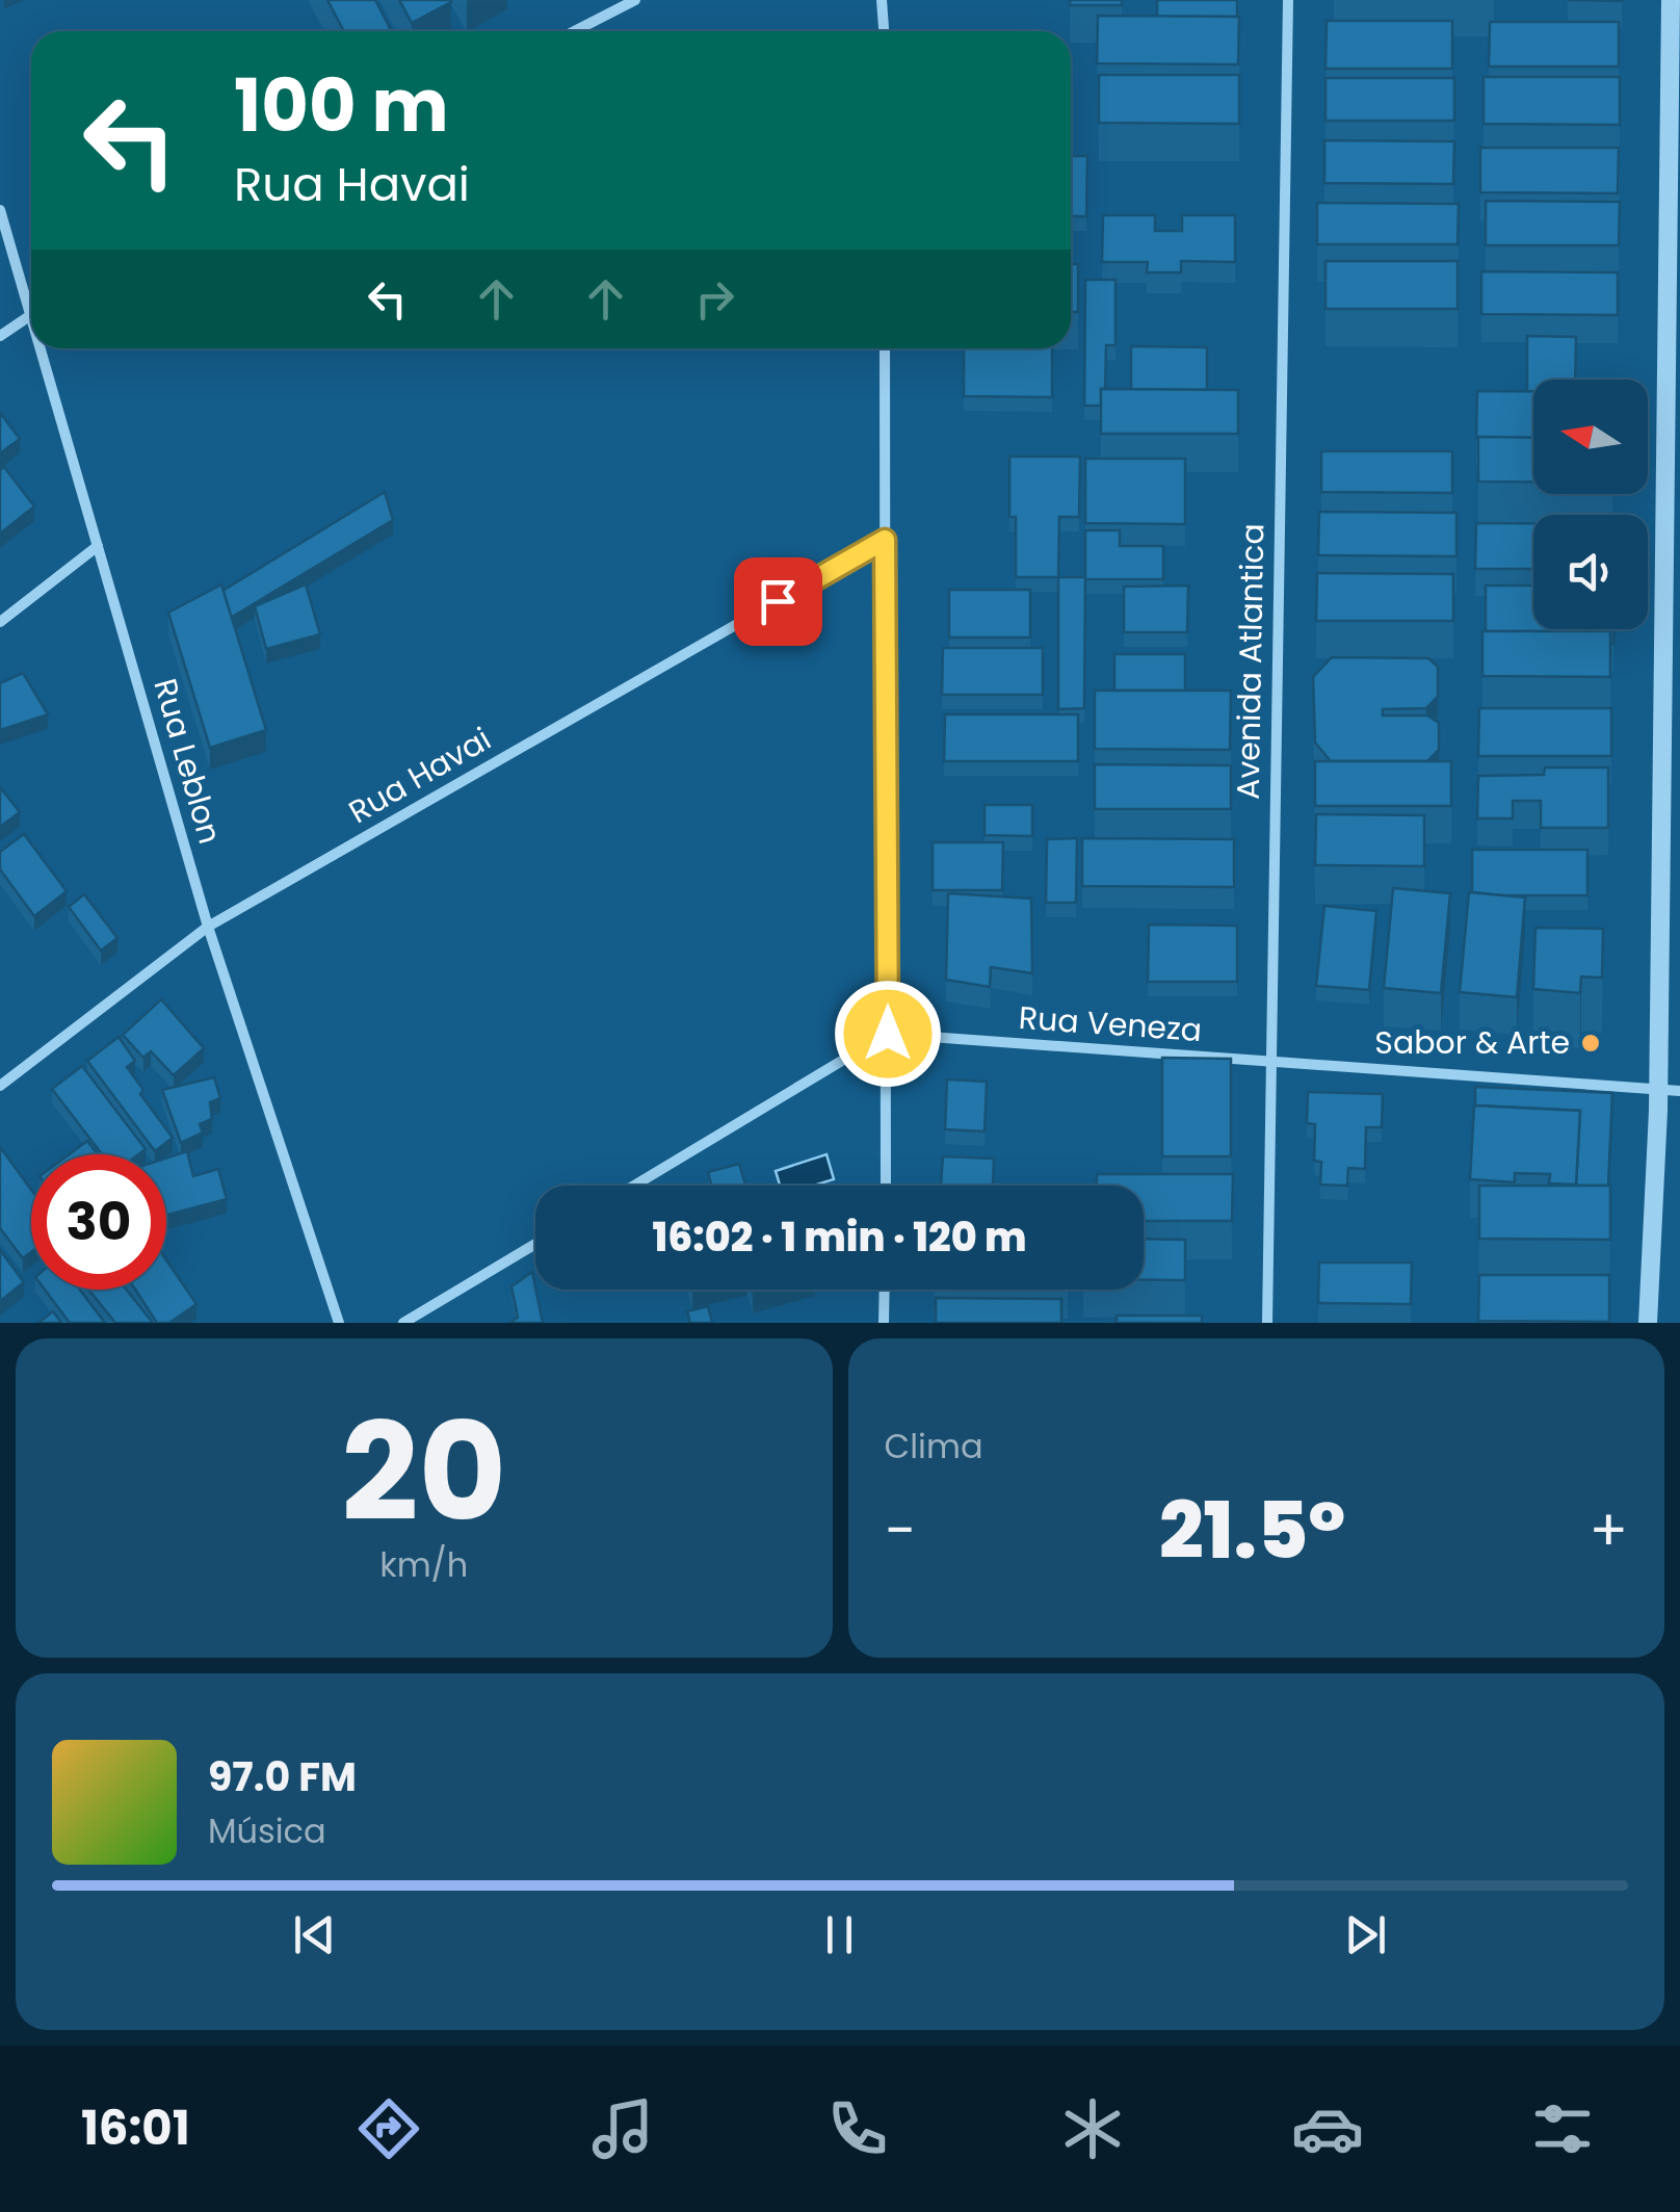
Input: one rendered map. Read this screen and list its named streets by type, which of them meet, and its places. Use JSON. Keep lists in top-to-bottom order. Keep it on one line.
{"streets":{"street":["Avenida Atlantica","Rua Leblon","Rua Havai","Rua Veneza"]},"crossings":[["Avenida Atlantica","Rua Veneza"],["Rua Leblon","Rua Havai"]],"places":["Sabor & Arte"],"north":"left","page":{"turn":["100 m","Rua Havai"],"limit":"30","trip":"16:02 · 1 min · 120 m","tile":[["20","km/h"],"Clima"],"heat":["−","21.5°","+"],"song":["97.0 FM","Música"],"tabs":"16:01"}}
